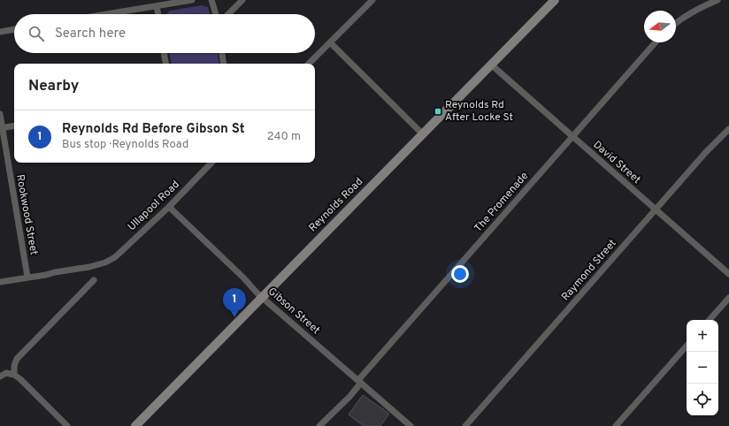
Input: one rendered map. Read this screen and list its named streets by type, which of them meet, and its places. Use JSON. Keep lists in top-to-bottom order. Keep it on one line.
{"streets":{"street":["David Street","The Promenade","Reynolds Road","Ullapool Road","Rookwood Street","Raymond Street","Gibson Street"]},"crossings":[["David Street","The Promenade"],["David Street","Reynolds Road"],["David Street","Raymond Street"],["The Promenade","Gibson Street"],["Reynolds Road","Gibson Street"],["Ullapool Road","Rookwood Street"],["Ullapool Road","Gibson Street"]],"places":{"transit":["Reynolds Rd After Locke St"]},"north":"left","page":{"search":"Search here","heading":"Nearby","list":[{"mark":"1","name":"Reynolds Rd Before Gibson St","note":"Bus stop · Reynolds Road","value":"240 m"}],"pins":"1","map_buttons":["+","−"]}}
